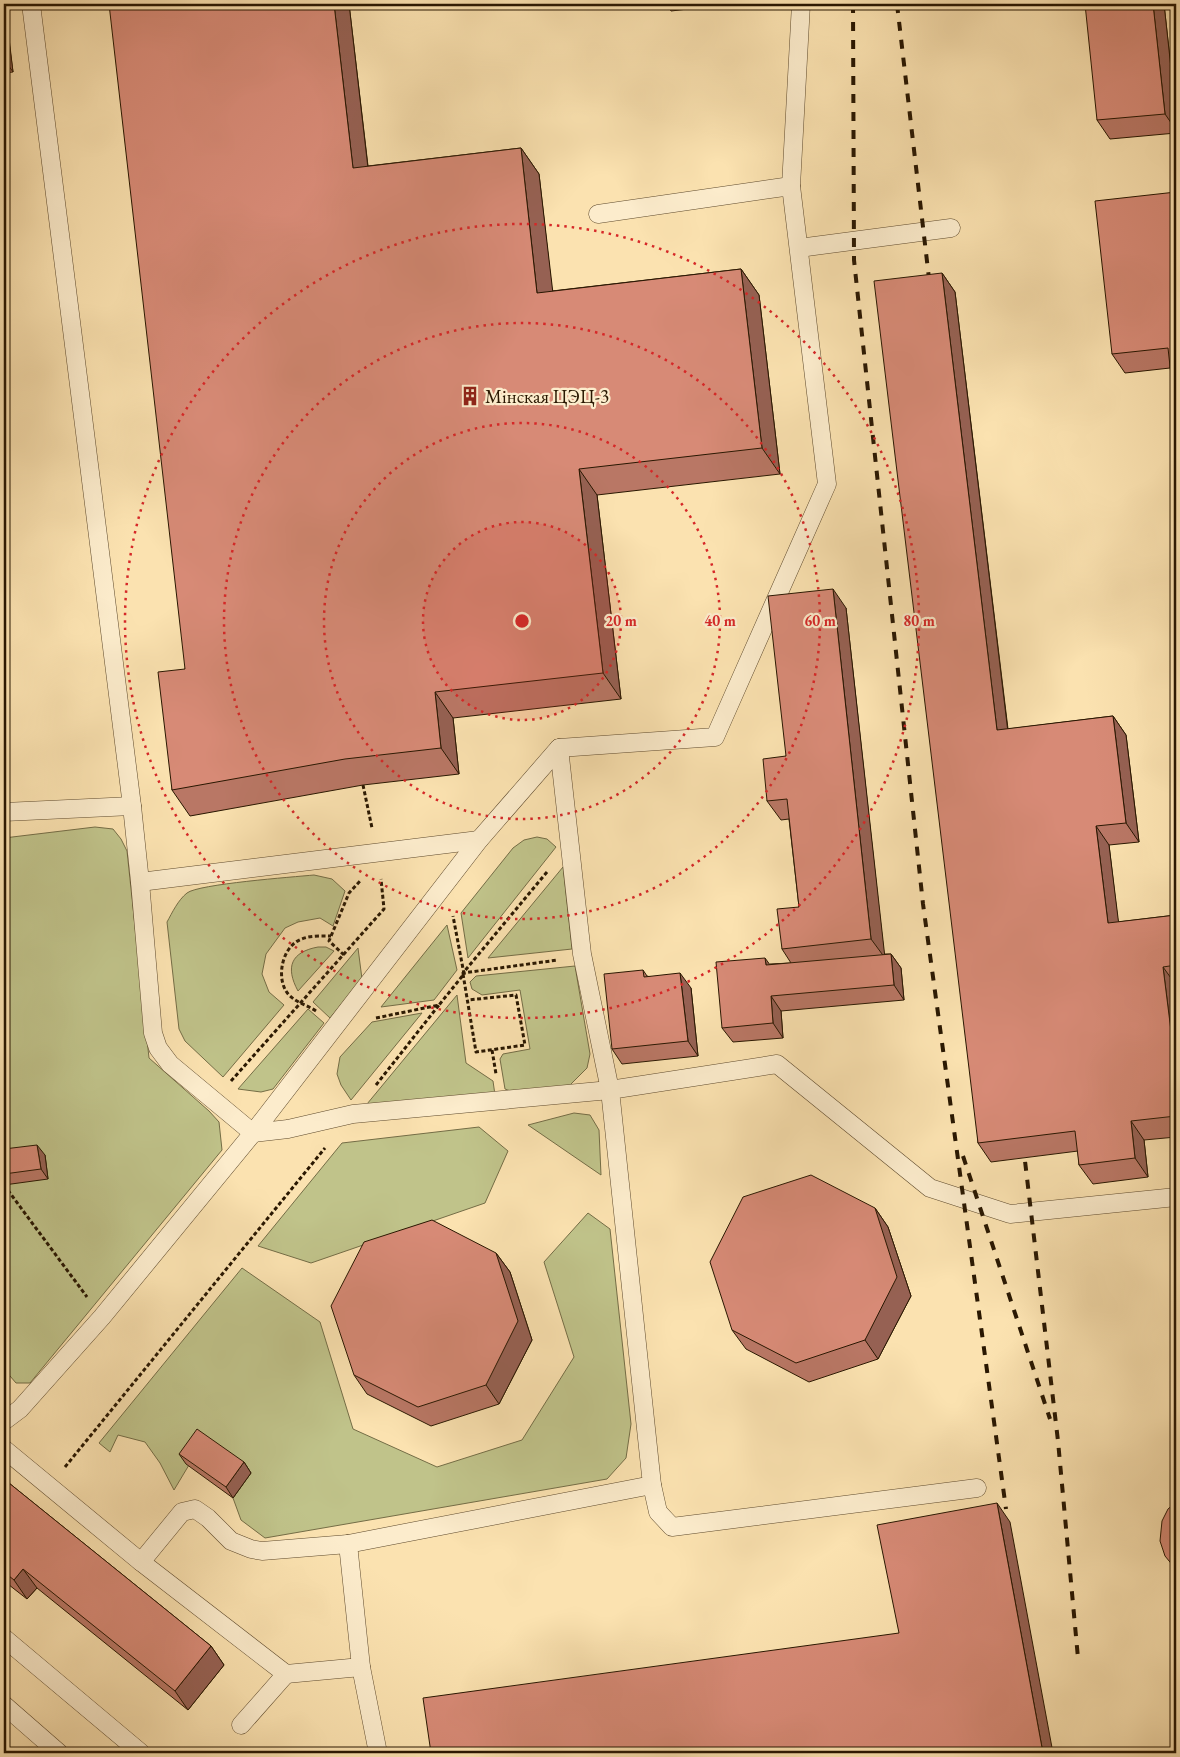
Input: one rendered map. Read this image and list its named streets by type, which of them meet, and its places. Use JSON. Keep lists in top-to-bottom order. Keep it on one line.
{"places":{"building":["Мінская ЦЭЦ-3"]},"rings":["20 m","40 m","60 m","80 m"]}
